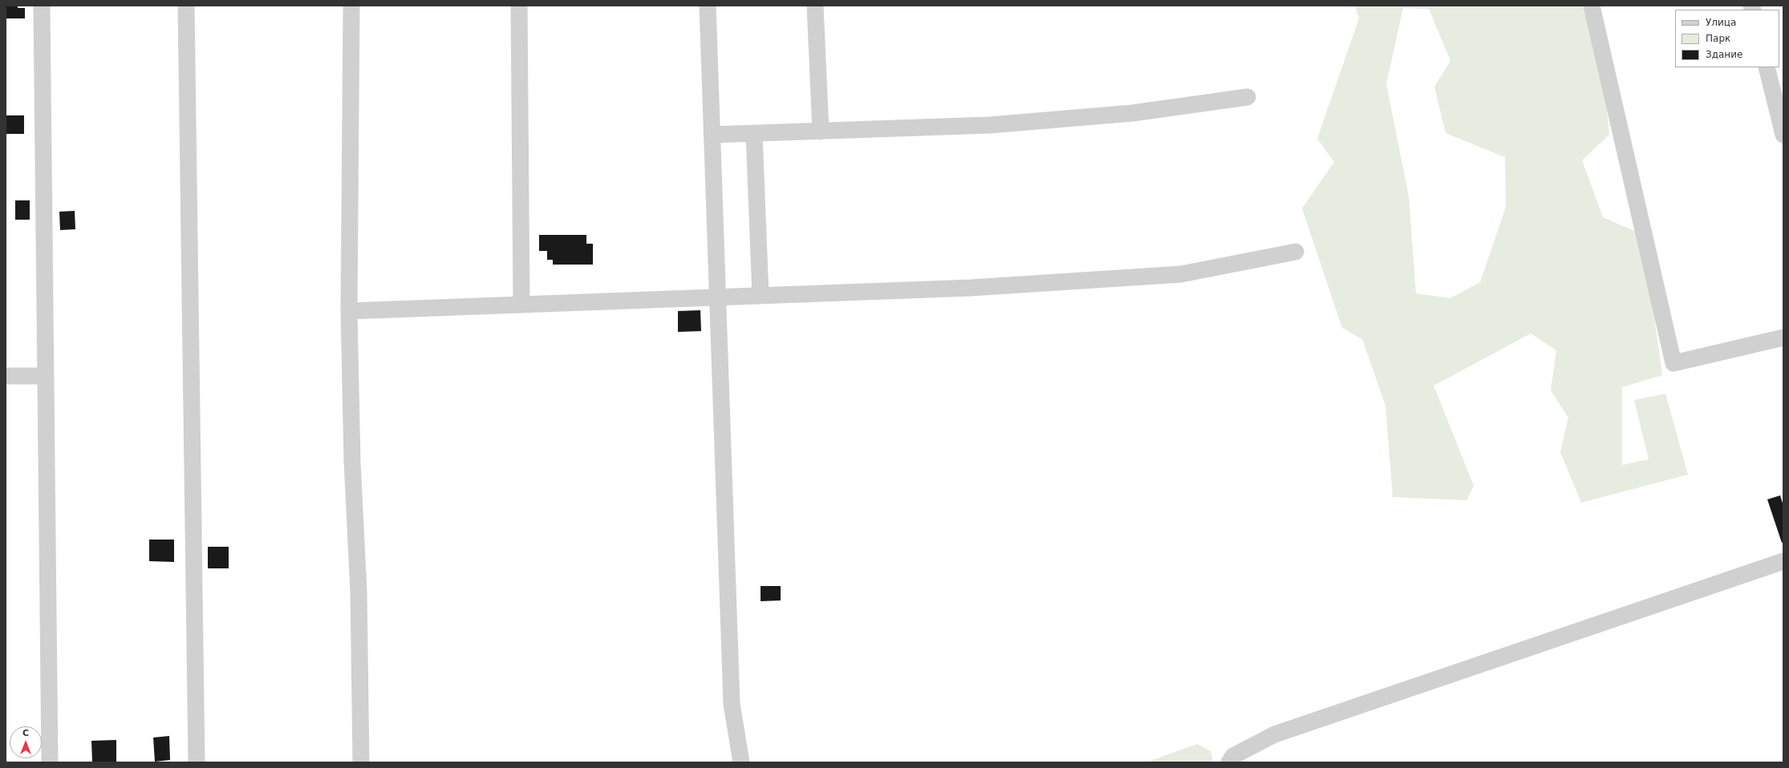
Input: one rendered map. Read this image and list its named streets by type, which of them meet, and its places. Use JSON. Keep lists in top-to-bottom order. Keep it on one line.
{"legend":["Улица","Парк","Здание"],"north":"top"}
